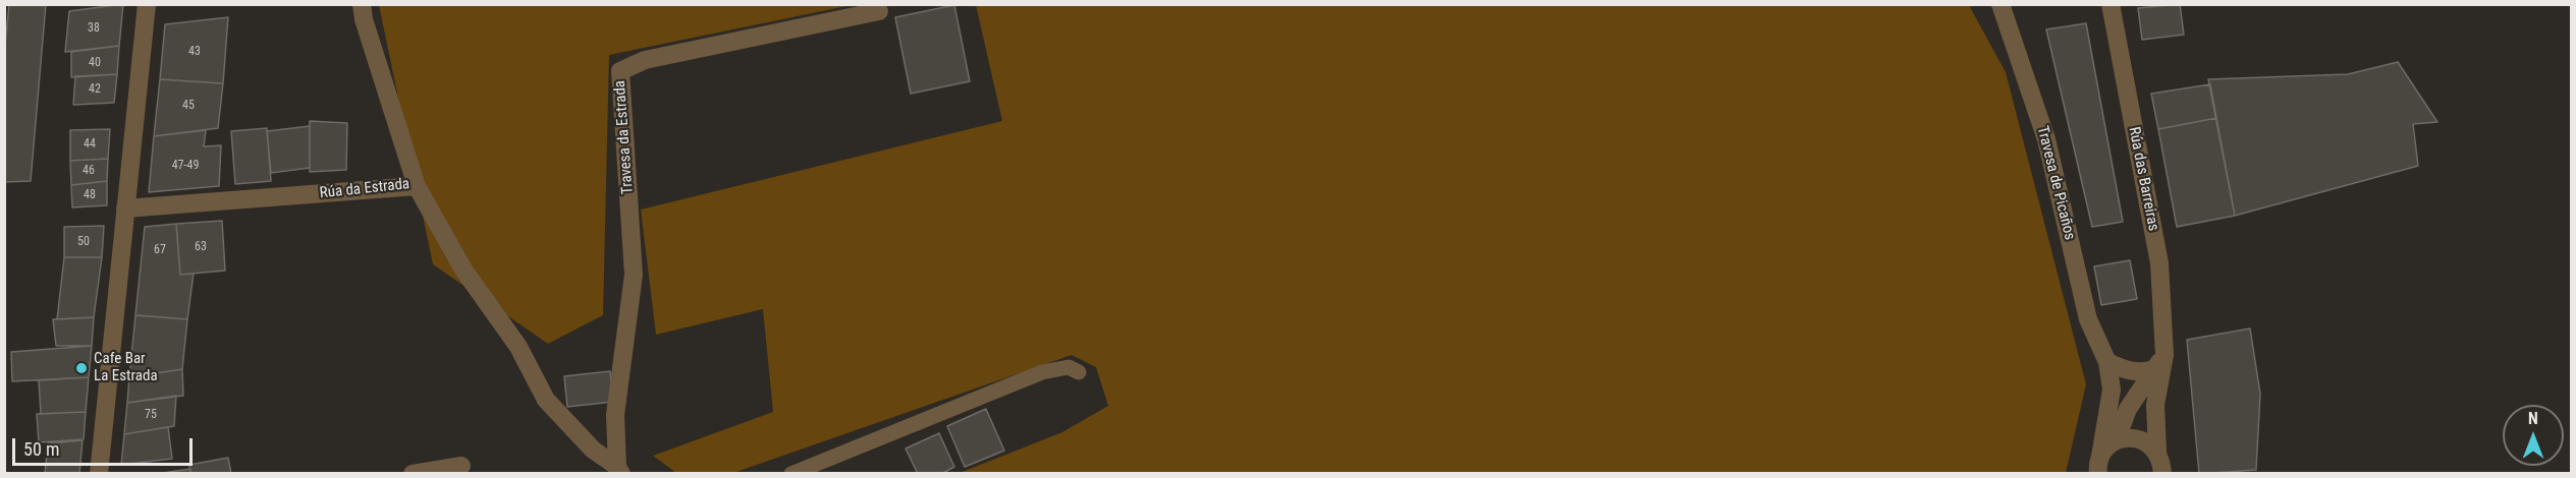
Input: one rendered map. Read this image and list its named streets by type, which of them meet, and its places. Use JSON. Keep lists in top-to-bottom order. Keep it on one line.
{"streets":{"street":["Travesa da Estrada","Rúa das Barreiras","Travesa de Picaños","Rúa da Estrada"]},"crossings":[["Travesa da Estrada","Rúa da Estrada"]],"places":["Cafe Bar La Estrada"],"house_numbers":["38","43","40","42","45","44","47-49","46","48","50","63","67","75"],"scale_bar":"50 m","north":"top"}
